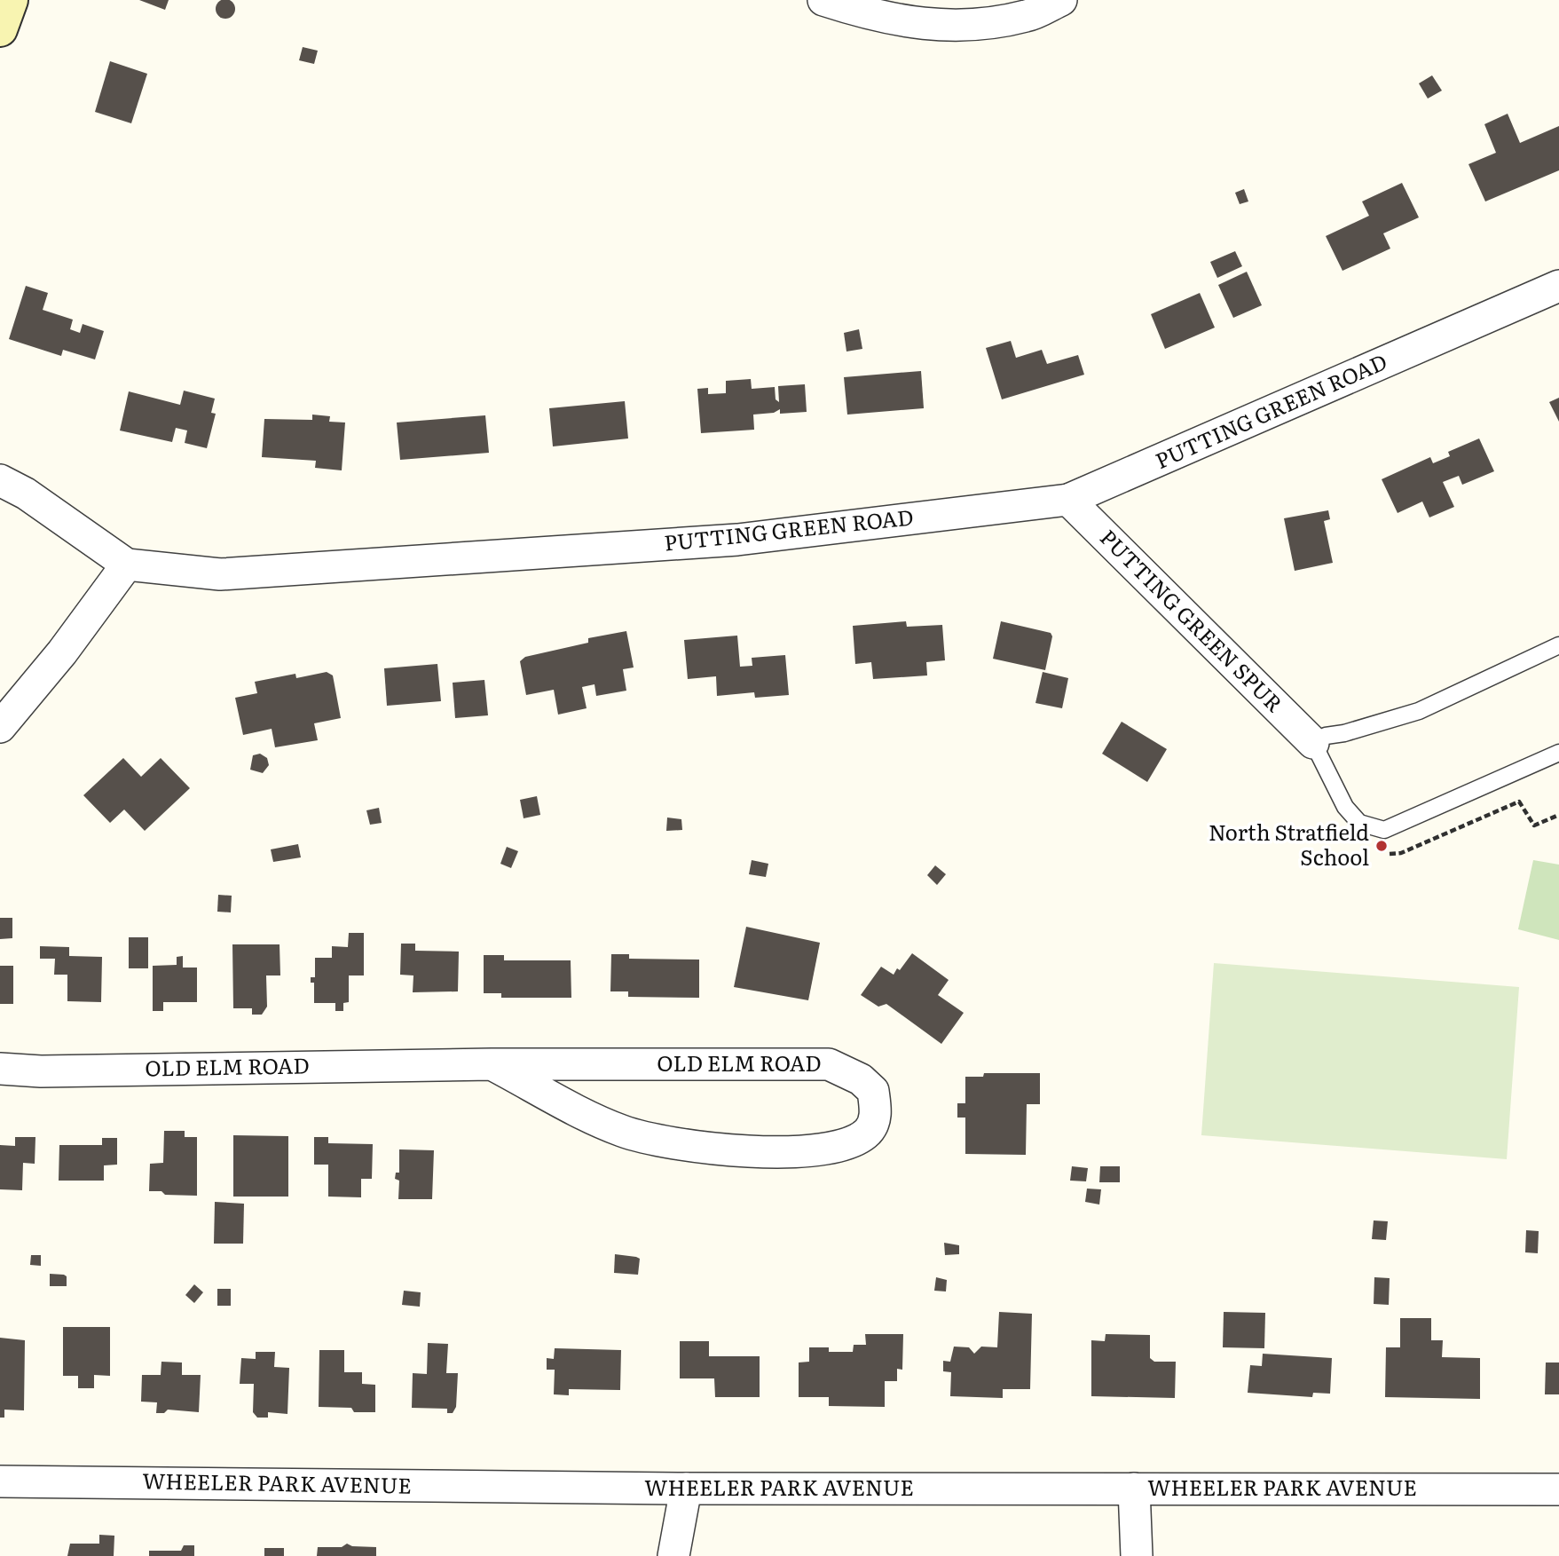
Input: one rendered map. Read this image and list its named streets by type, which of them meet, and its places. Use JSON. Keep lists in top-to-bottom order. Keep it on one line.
{"streets":{"street":["PUTTING GREEN ROAD","PUTTING GREEN SPUR","OLD ELM ROAD","WHEELER PARK AVENUE"]},"crossings":[["PUTTING GREEN ROAD","PUTTING GREEN SPUR"]],"places":["North Stratfield School"]}
